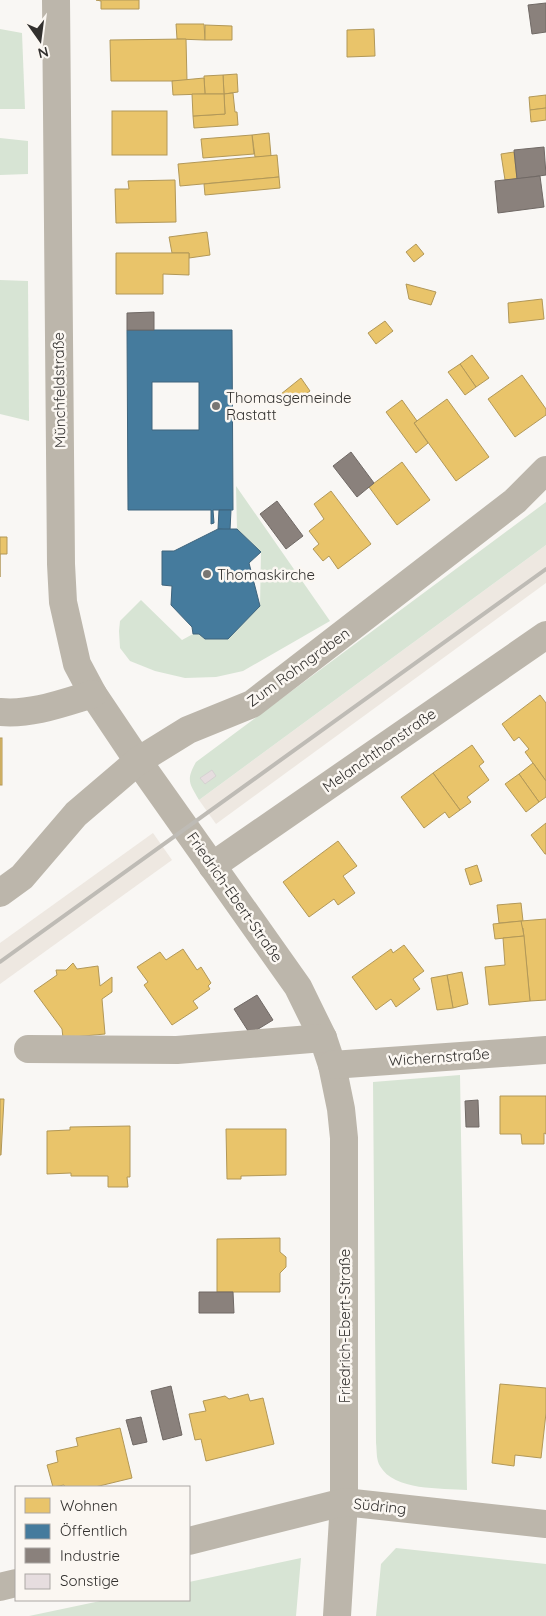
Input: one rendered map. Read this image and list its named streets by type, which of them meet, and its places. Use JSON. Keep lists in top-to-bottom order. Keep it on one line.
{"streets":{"street":["Münchfeldstraße","Zum Rohngraben","Melanchthonstraße","Friedrich-Ebert-Straße","Wichernstraße","Südring"]},"crossings":[["Münchfeldstraße","Zum Rohngraben"],["Münchfeldstraße","Friedrich-Ebert-Straße"],["Zum Rohngraben","Friedrich-Ebert-Straße"],["Melanchthonstraße","Friedrich-Ebert-Straße"],["Friedrich-Ebert-Straße","Wichernstraße"],["Friedrich-Ebert-Straße","Südring"]],"places":["Thomasgemeinde Rastatt","Thomaskirche"],"legend":["Wohnen","Öffentlich","Industrie","Sonstige"],"north":"bottom"}
